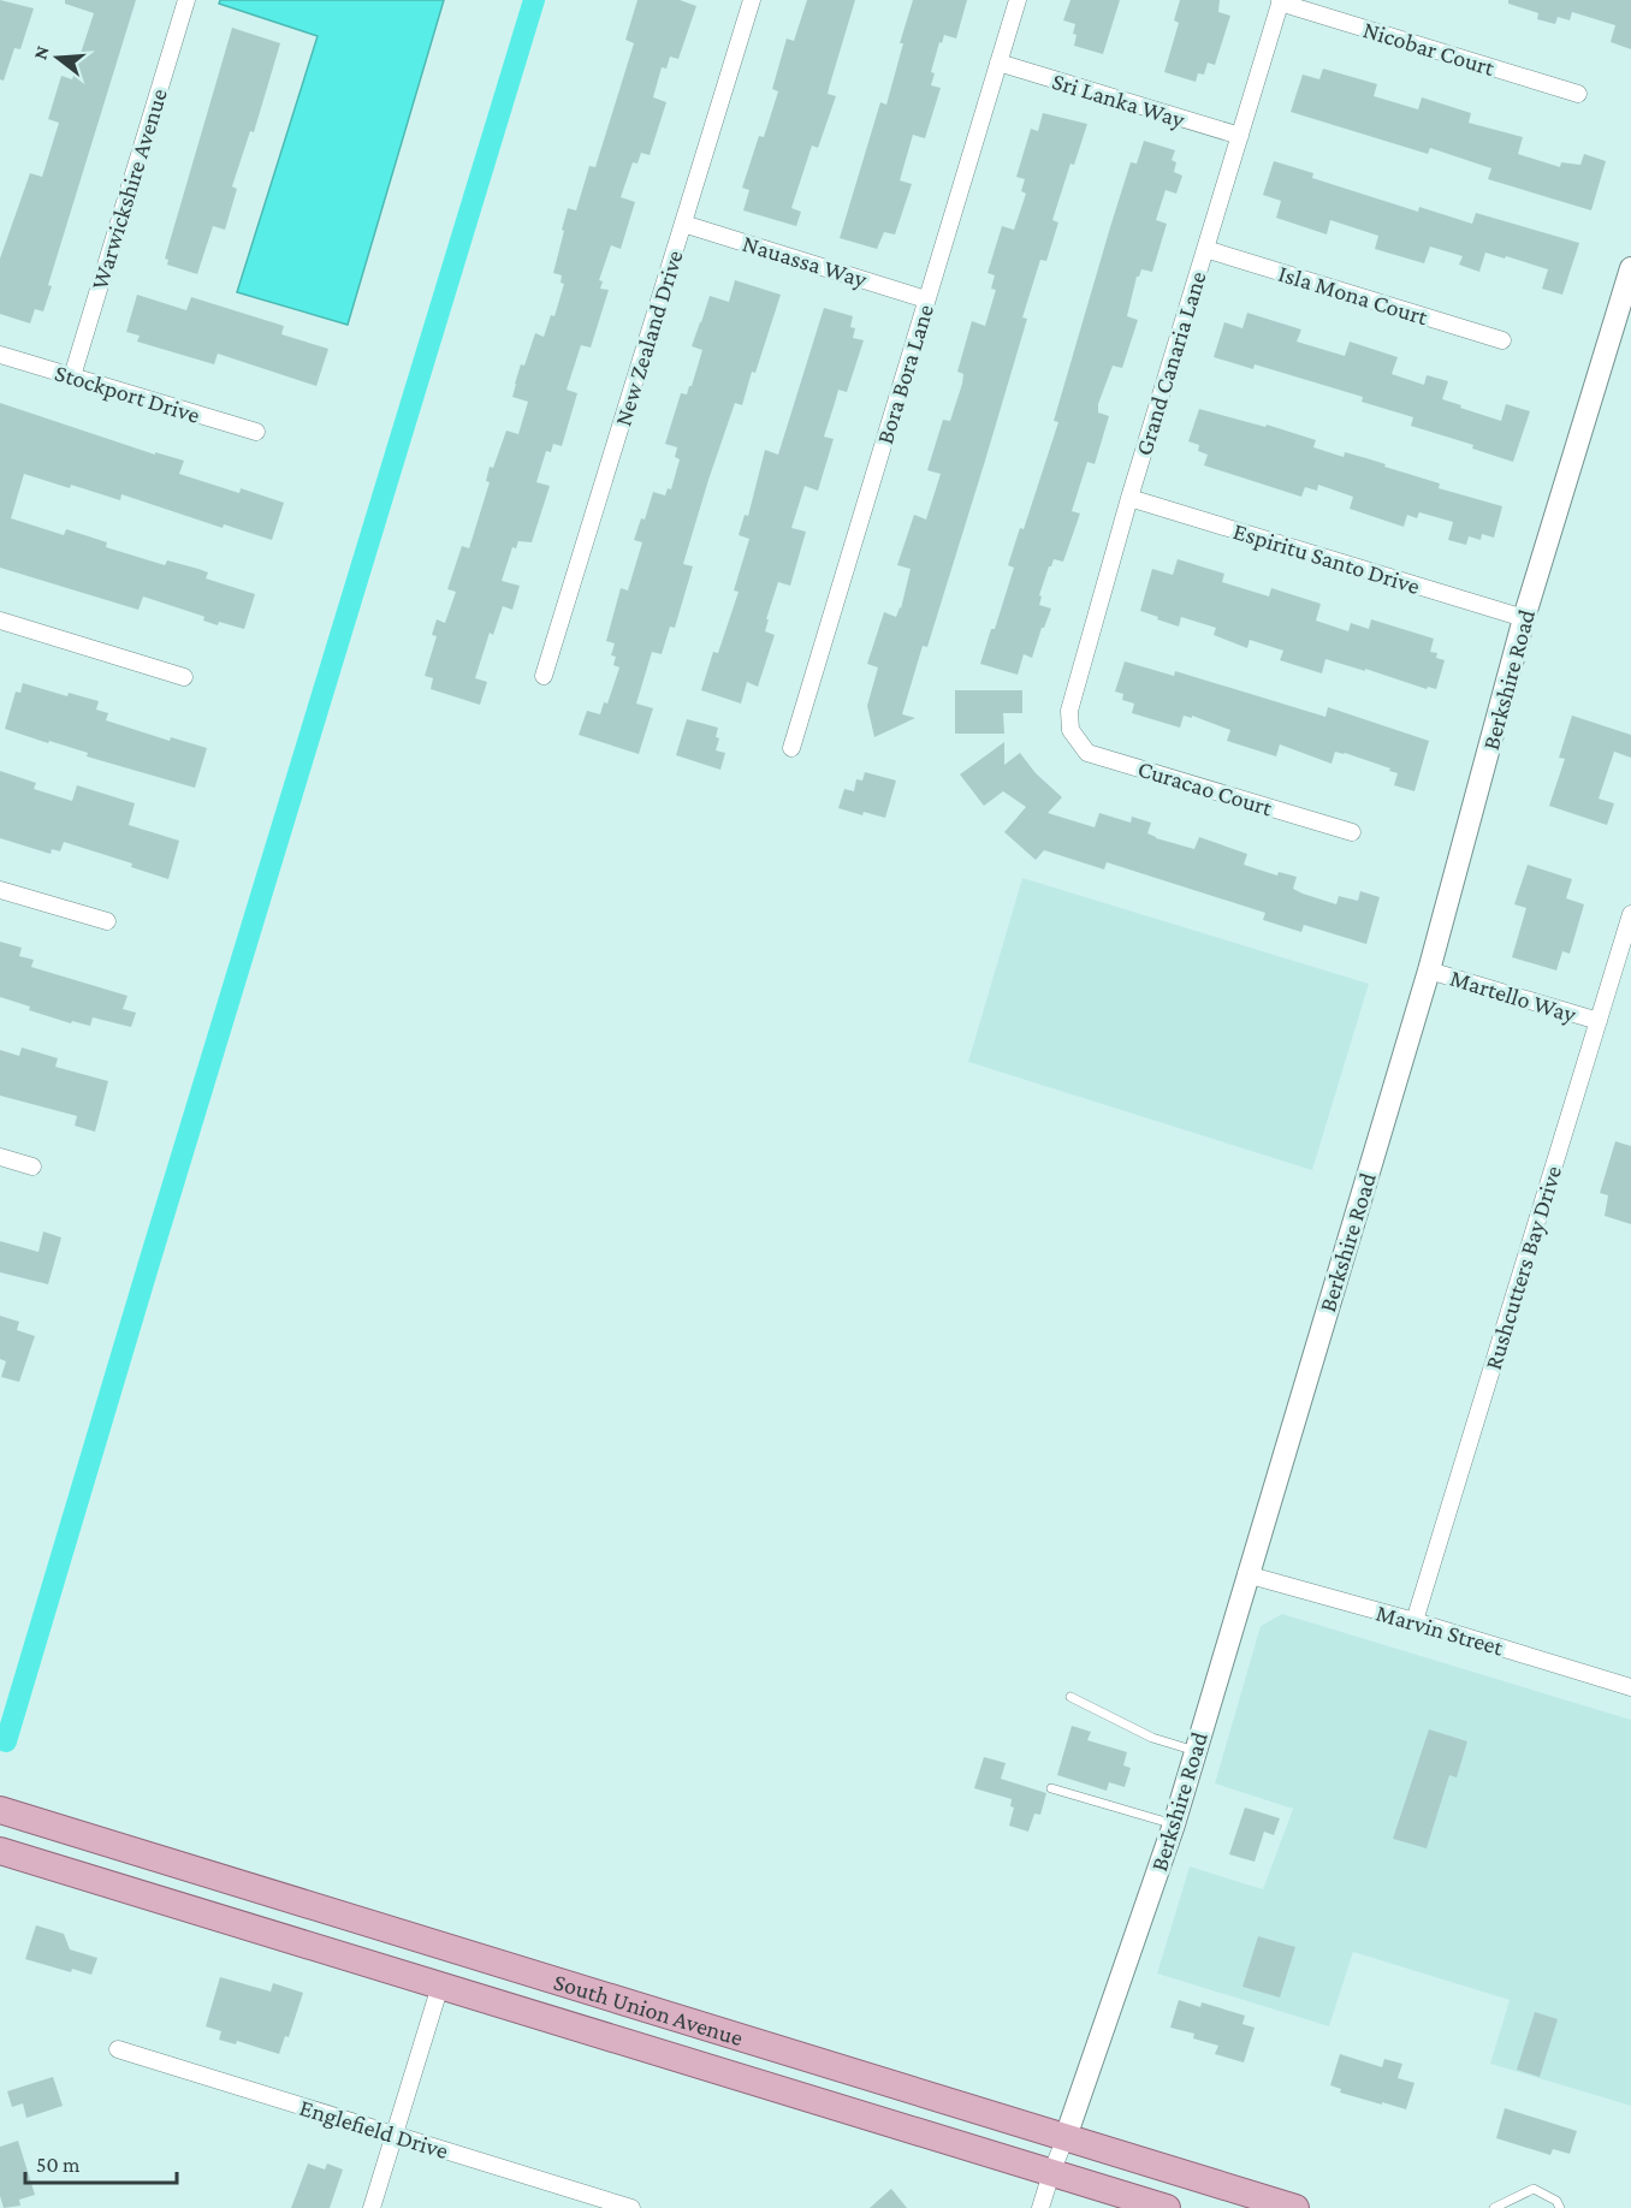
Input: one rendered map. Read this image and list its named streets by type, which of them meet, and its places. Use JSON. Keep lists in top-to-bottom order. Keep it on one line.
{"streets":{"main road":["South Union Avenue"],"street":["Nicobar Court","Sri Lanka Way","Warwickshire Avenue","Nauassa Way","Isla Mona Court","New Zealand Drive","Grand Canaria Lane","Bora Bora Lane","Stockport Drive","Espiritu Santo Drive","Berkshire Road","Curacao Court","Martello Way","Rushcutters Bay Drive","Marvin Street","Englefield Drive"]},"crossings":[["Nicobar Court","Grand Canaria Lane"],["Sri Lanka Way","Grand Canaria Lane"],["Sri Lanka Way","Bora Bora Lane"],["Warwickshire Avenue","Stockport Drive"],["Nauassa Way","New Zealand Drive"],["Nauassa Way","Bora Bora Lane"],["Isla Mona Court","Grand Canaria Lane"],["Grand Canaria Lane","Espiritu Santo Drive"],["Grand Canaria Lane","Curacao Court"],["Espiritu Santo Drive","Berkshire Road"],["Berkshire Road","Martello Way"],["Berkshire Road","Marvin Street"],["Berkshire Road","South Union Avenue"],["Martello Way","Rushcutters Bay Drive"],["Rushcutters Bay Drive","Marvin Street"]],"scale_bar":"50 m","north":"left"}
